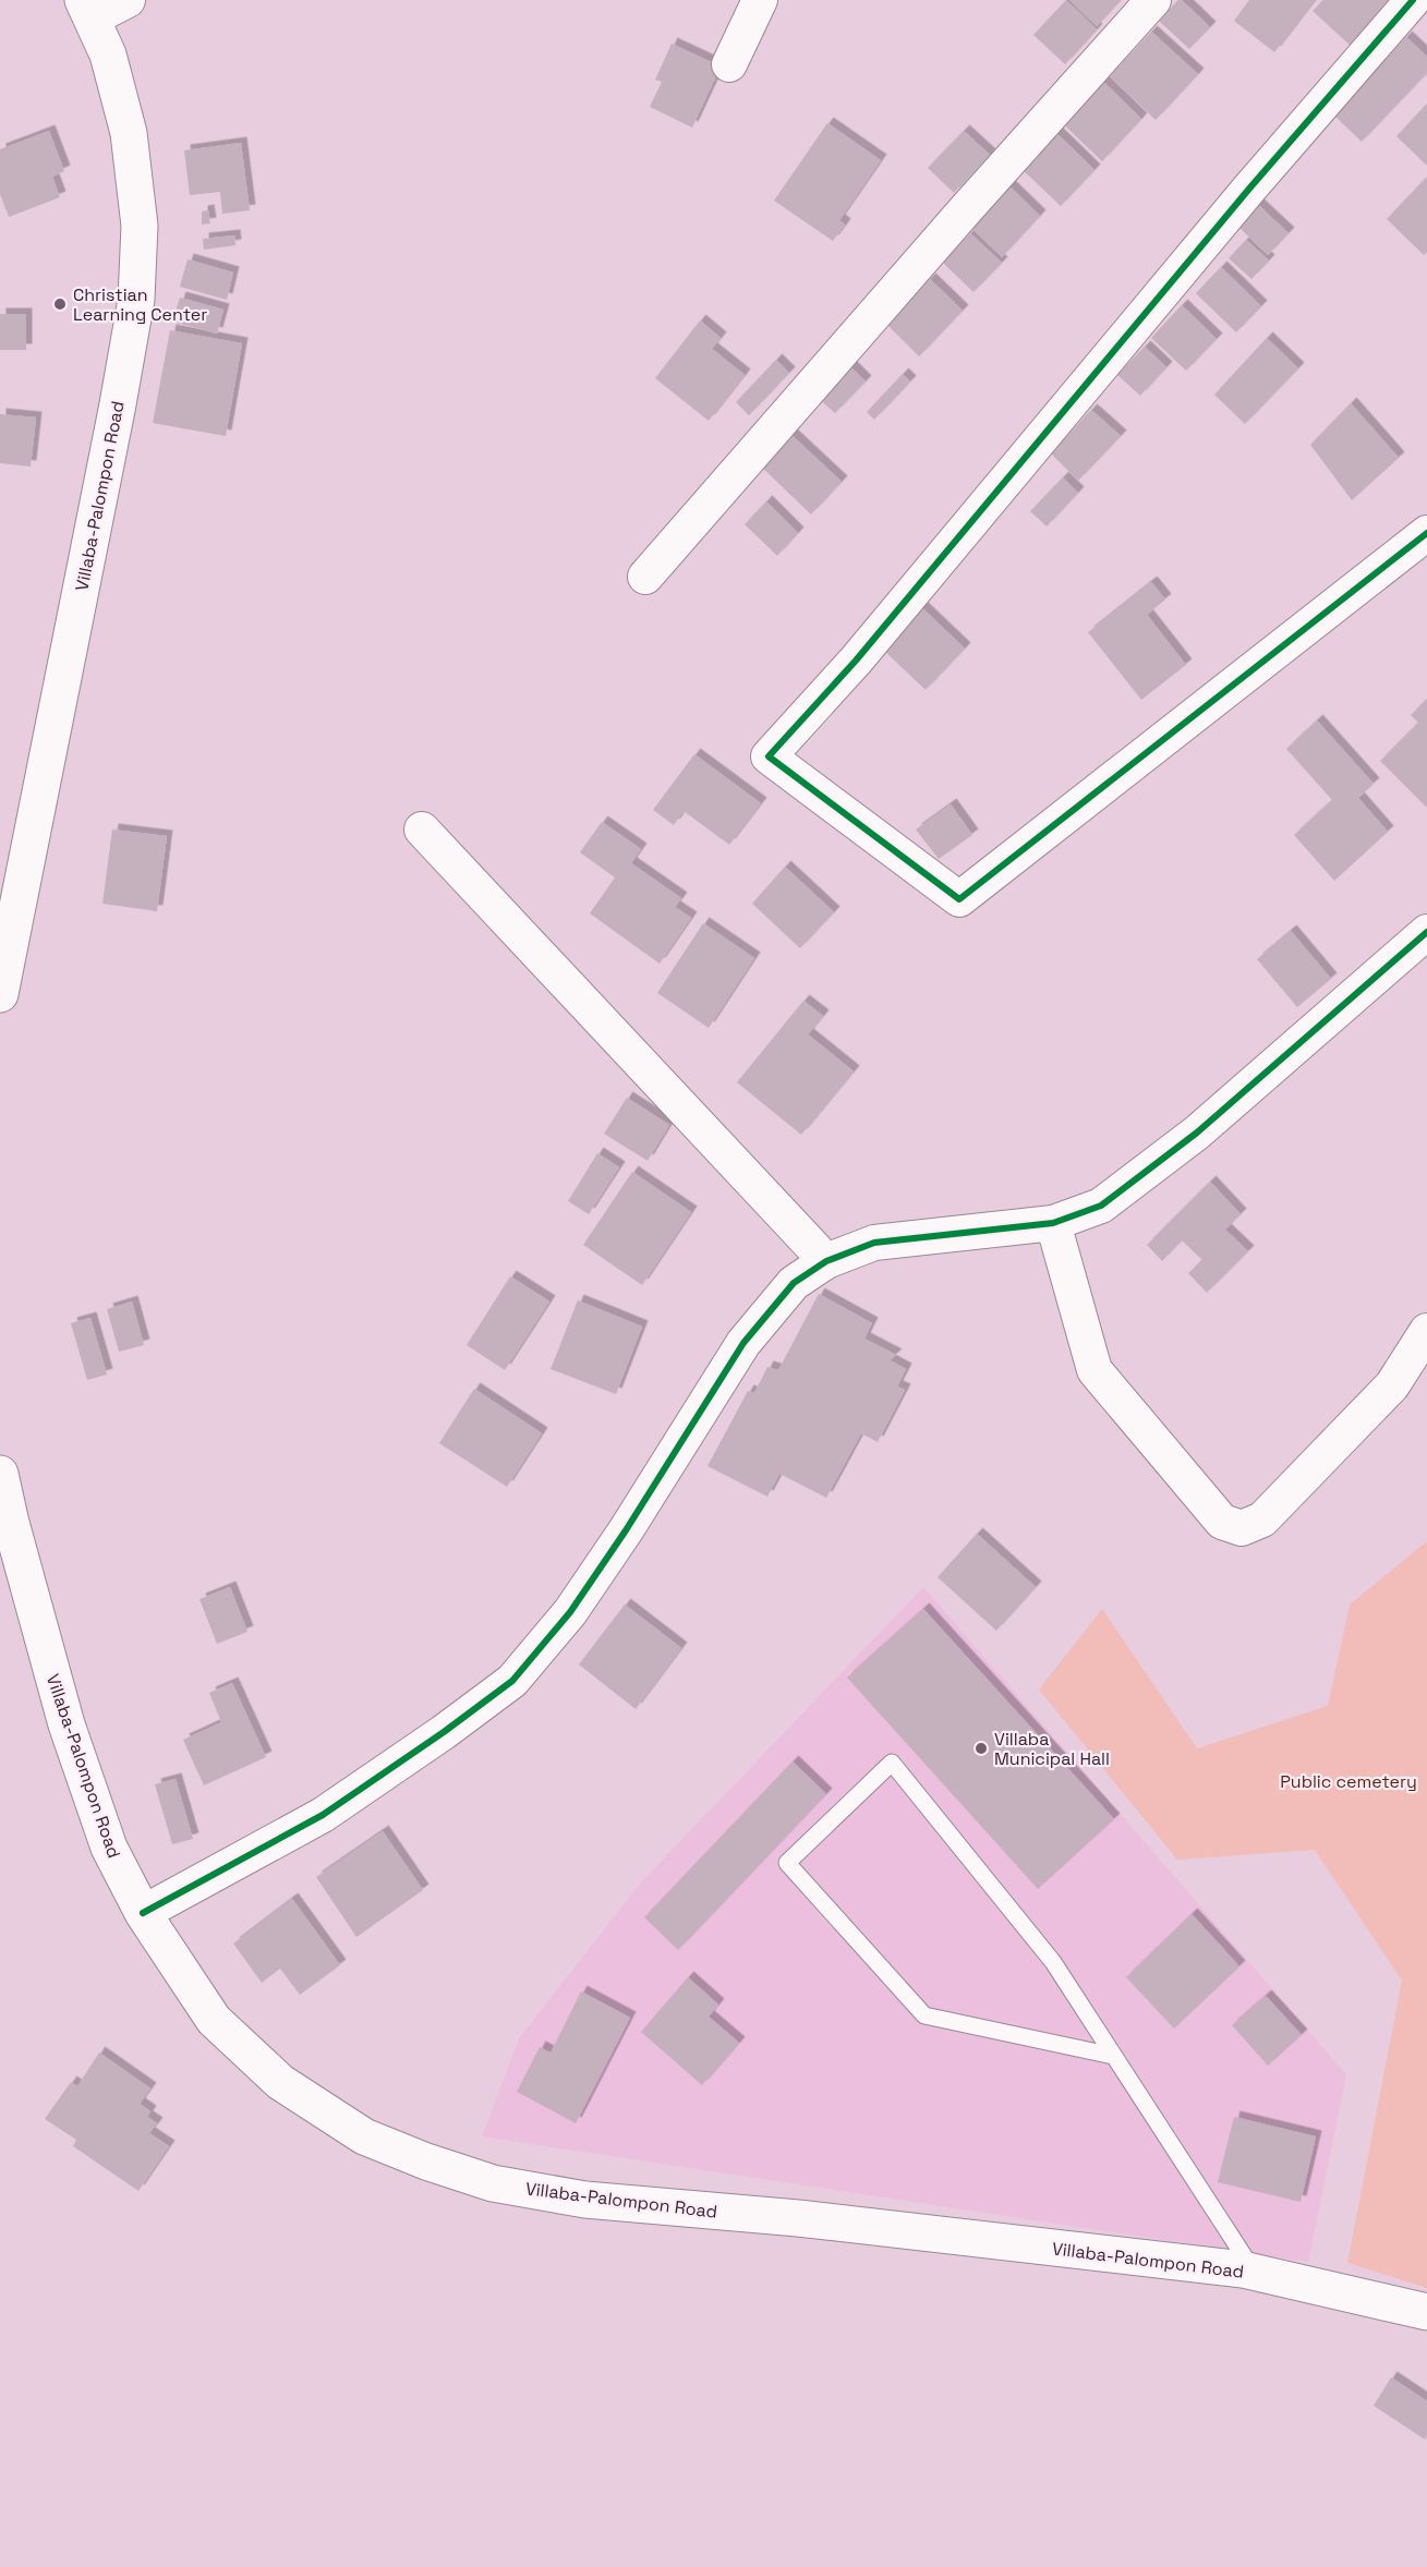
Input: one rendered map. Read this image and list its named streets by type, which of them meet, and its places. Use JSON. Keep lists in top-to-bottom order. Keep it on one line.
{"streets":{"main road":["Villaba-Palompon Road"]},"parks":["Public cemetery"],"places":["Christian Learning Center","Villaba Municipal Hall"]}
